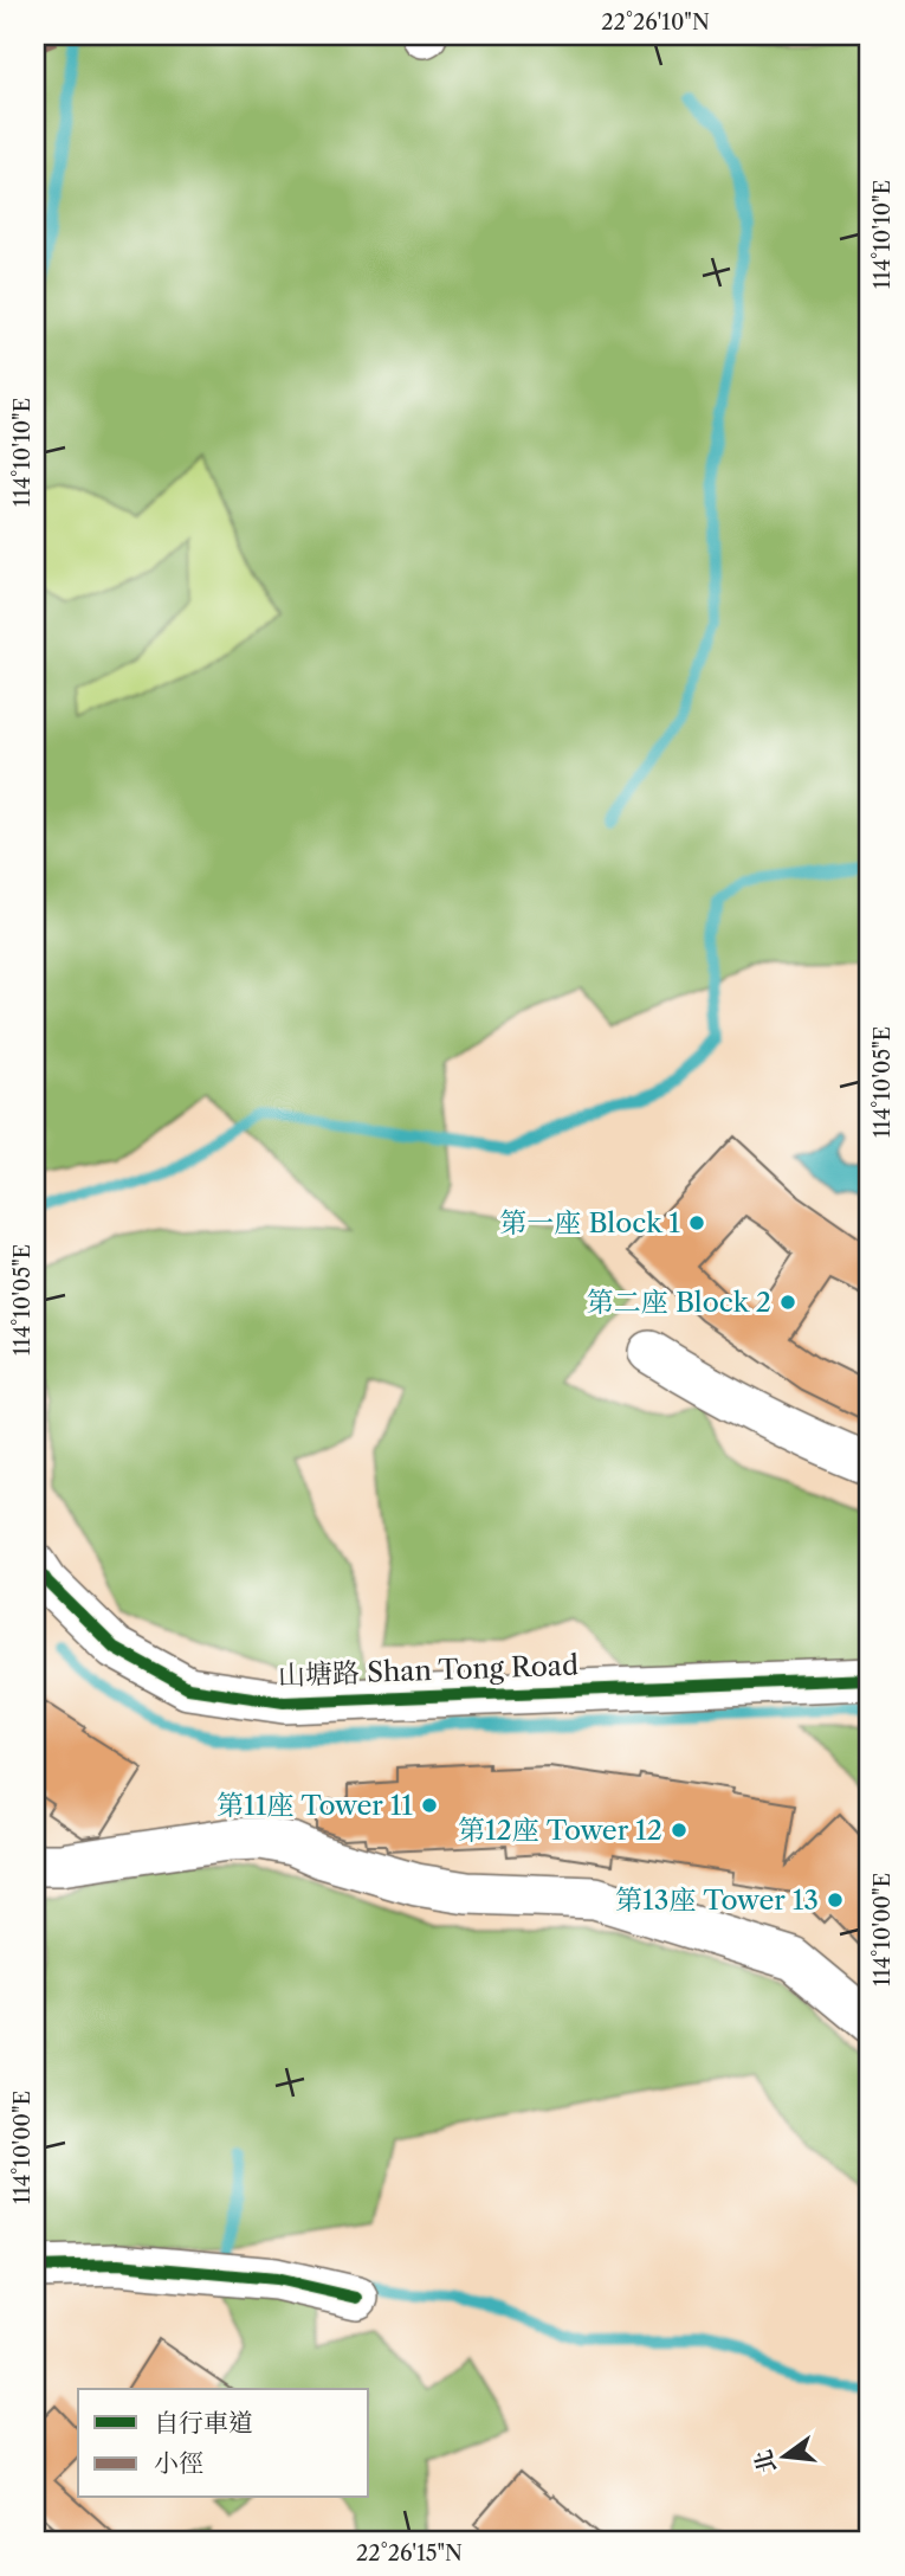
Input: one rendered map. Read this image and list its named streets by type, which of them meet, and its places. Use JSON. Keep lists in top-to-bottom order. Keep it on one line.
{"streets":{"street":["山塘路 Shan Tong Road"]},"places":["第一座 Block 1","第二座 Block 2","第11座 Tower 11","第12座 Tower 12","第13座 Tower 13"],"legend":["自行車道","小徑"],"north":"left","coordinates":["22°26'10\"N","114°10'10\"E","114°10'05\"E","114°10'00\"E","22°26'15\"N"]}
